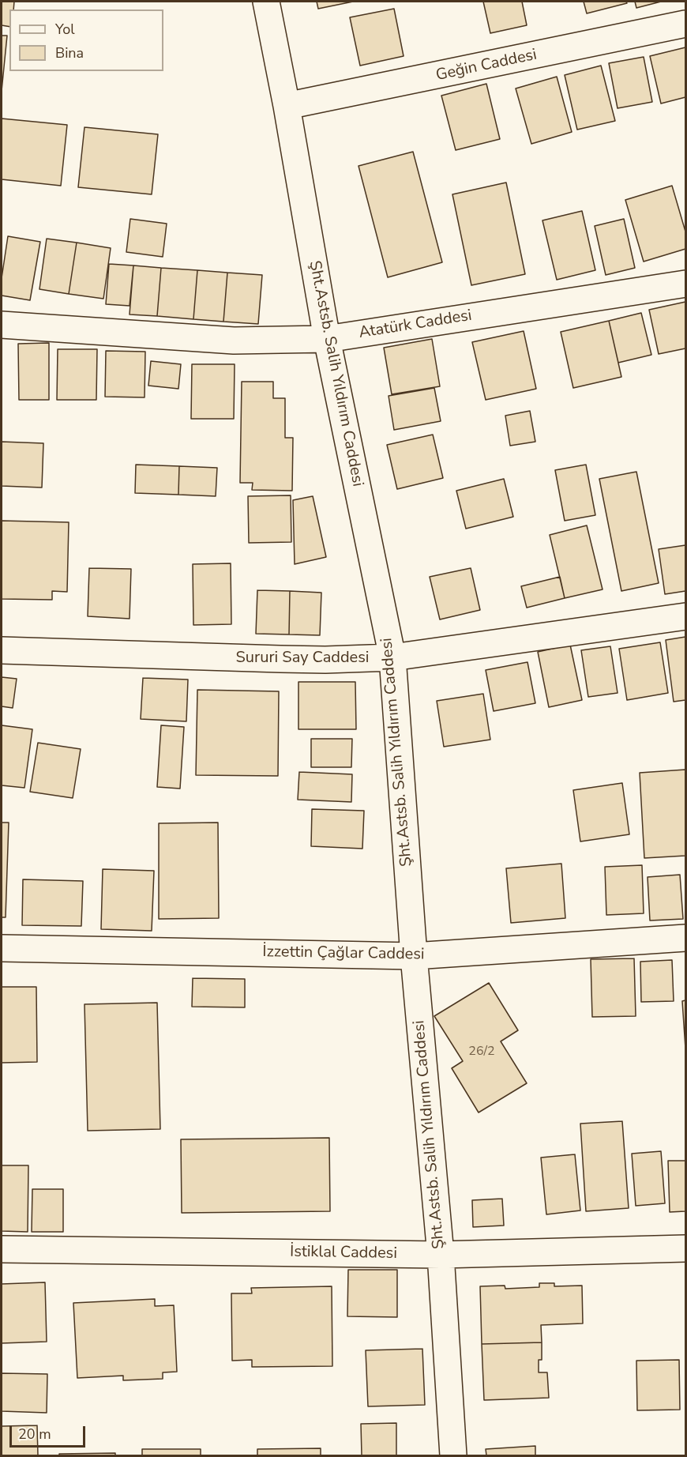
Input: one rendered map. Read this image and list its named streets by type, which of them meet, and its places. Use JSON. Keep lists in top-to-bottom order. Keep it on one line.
{"streets":{"street":["Geğin Caddesi","Atatürk Caddesi","Şht.Astsb. Salih Yıldırım Caddesi","Sururi Say Caddesi","İzzettin Çağlar Caddesi","İstiklal Caddesi"]},"crossings":[["Geğin Caddesi","Şht.Astsb. Salih Yıldırım Caddesi"],["Atatürk Caddesi","Şht.Astsb. Salih Yıldırım Caddesi"],["Şht.Astsb. Salih Yıldırım Caddesi","Sururi Say Caddesi"],["Şht.Astsb. Salih Yıldırım Caddesi","İzzettin Çağlar Caddesi"],["Şht.Astsb. Salih Yıldırım Caddesi","İstiklal Caddesi"]],"house_numbers":["26/2"],"legend":["Yol","Bina"],"scale_bar":"20 m"}
